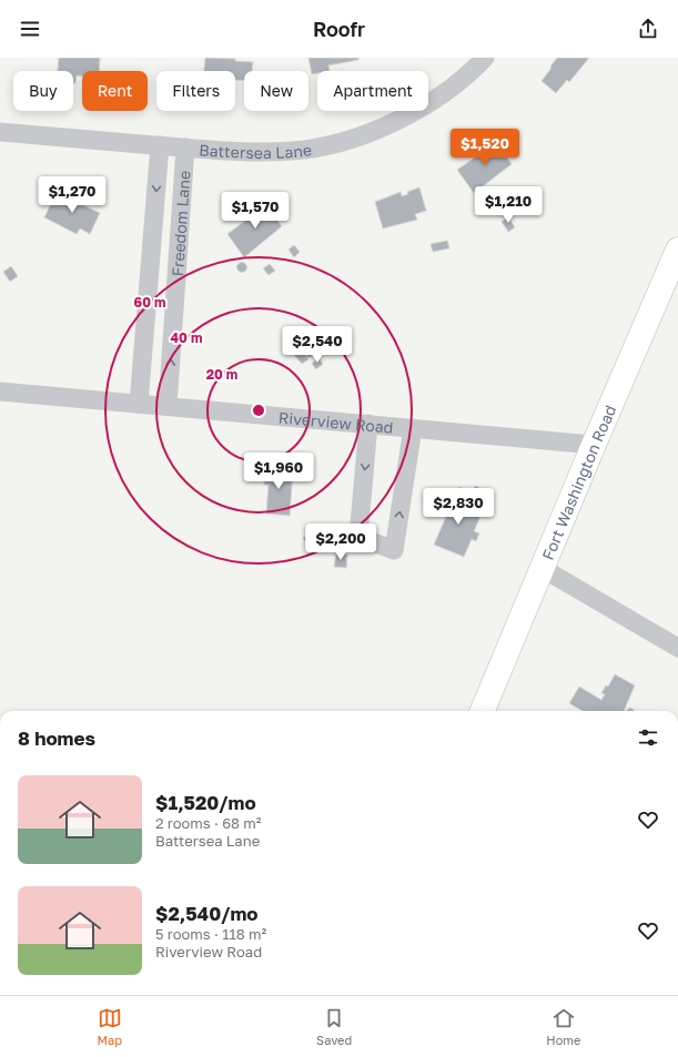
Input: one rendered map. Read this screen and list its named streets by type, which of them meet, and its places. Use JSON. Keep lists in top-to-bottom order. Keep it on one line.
{"streets":{"main road":["Fort Washington Road"],"street":["Battersea Lane","Freedom Lane","Riverview Road"]},"crossings":[["Battersea Lane","Freedom Lane"],["Freedom Lane","Riverview Road"],["Riverview Road","Fort Washington Road"]],"page":{"header":"Roofr","chip":["Buy","Rent","Filters","New","Apartment"],"price":["$1,520","$1,270","$1,210","$1,570","$2,540","$1,960","$2,830","$2,200"],"heading":"8 homes","list":[{"name":"$1,520/mo","note":"2 rooms · 68 m² · Battersea Lane"},{"name":"$2,540/mo","note":"5 rooms · 118 m² · Riverview Road"}],"tabs":["Map","Saved","Home"]},"rings":["60 m","40 m","20 m"]}
